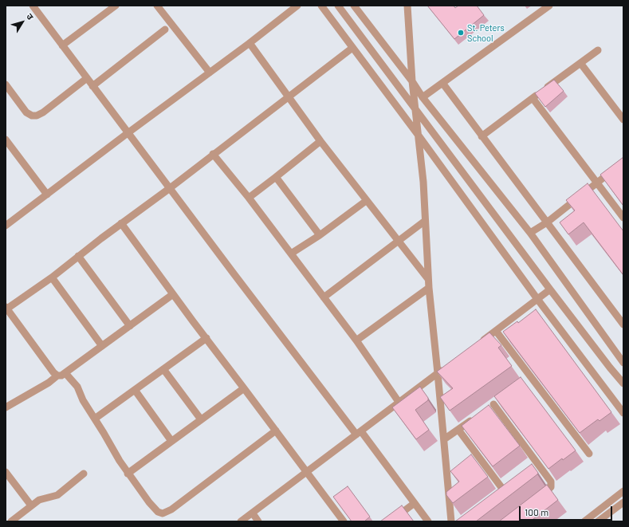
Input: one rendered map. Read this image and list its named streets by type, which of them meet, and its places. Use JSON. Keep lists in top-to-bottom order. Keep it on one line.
{"places":["St. Peters School"],"scale_bar":"100 m","north":"top right"}
